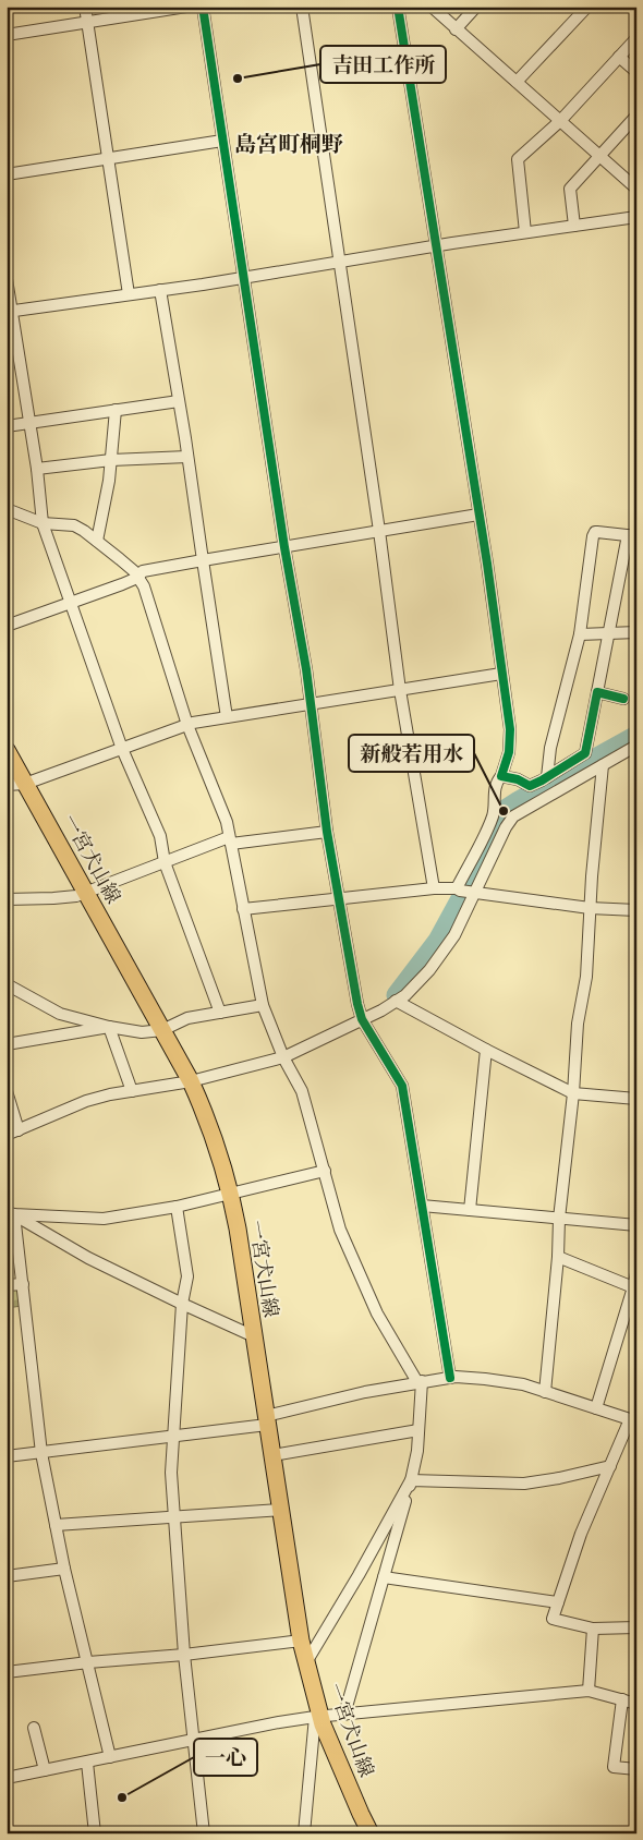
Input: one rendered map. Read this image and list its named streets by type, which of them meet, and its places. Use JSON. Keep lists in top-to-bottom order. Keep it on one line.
{"streets":{"main road":["一宮犬山線"]},"districts":["島宮町桐野"],"places":["吉田工作所","新般若用水","一心"]}
